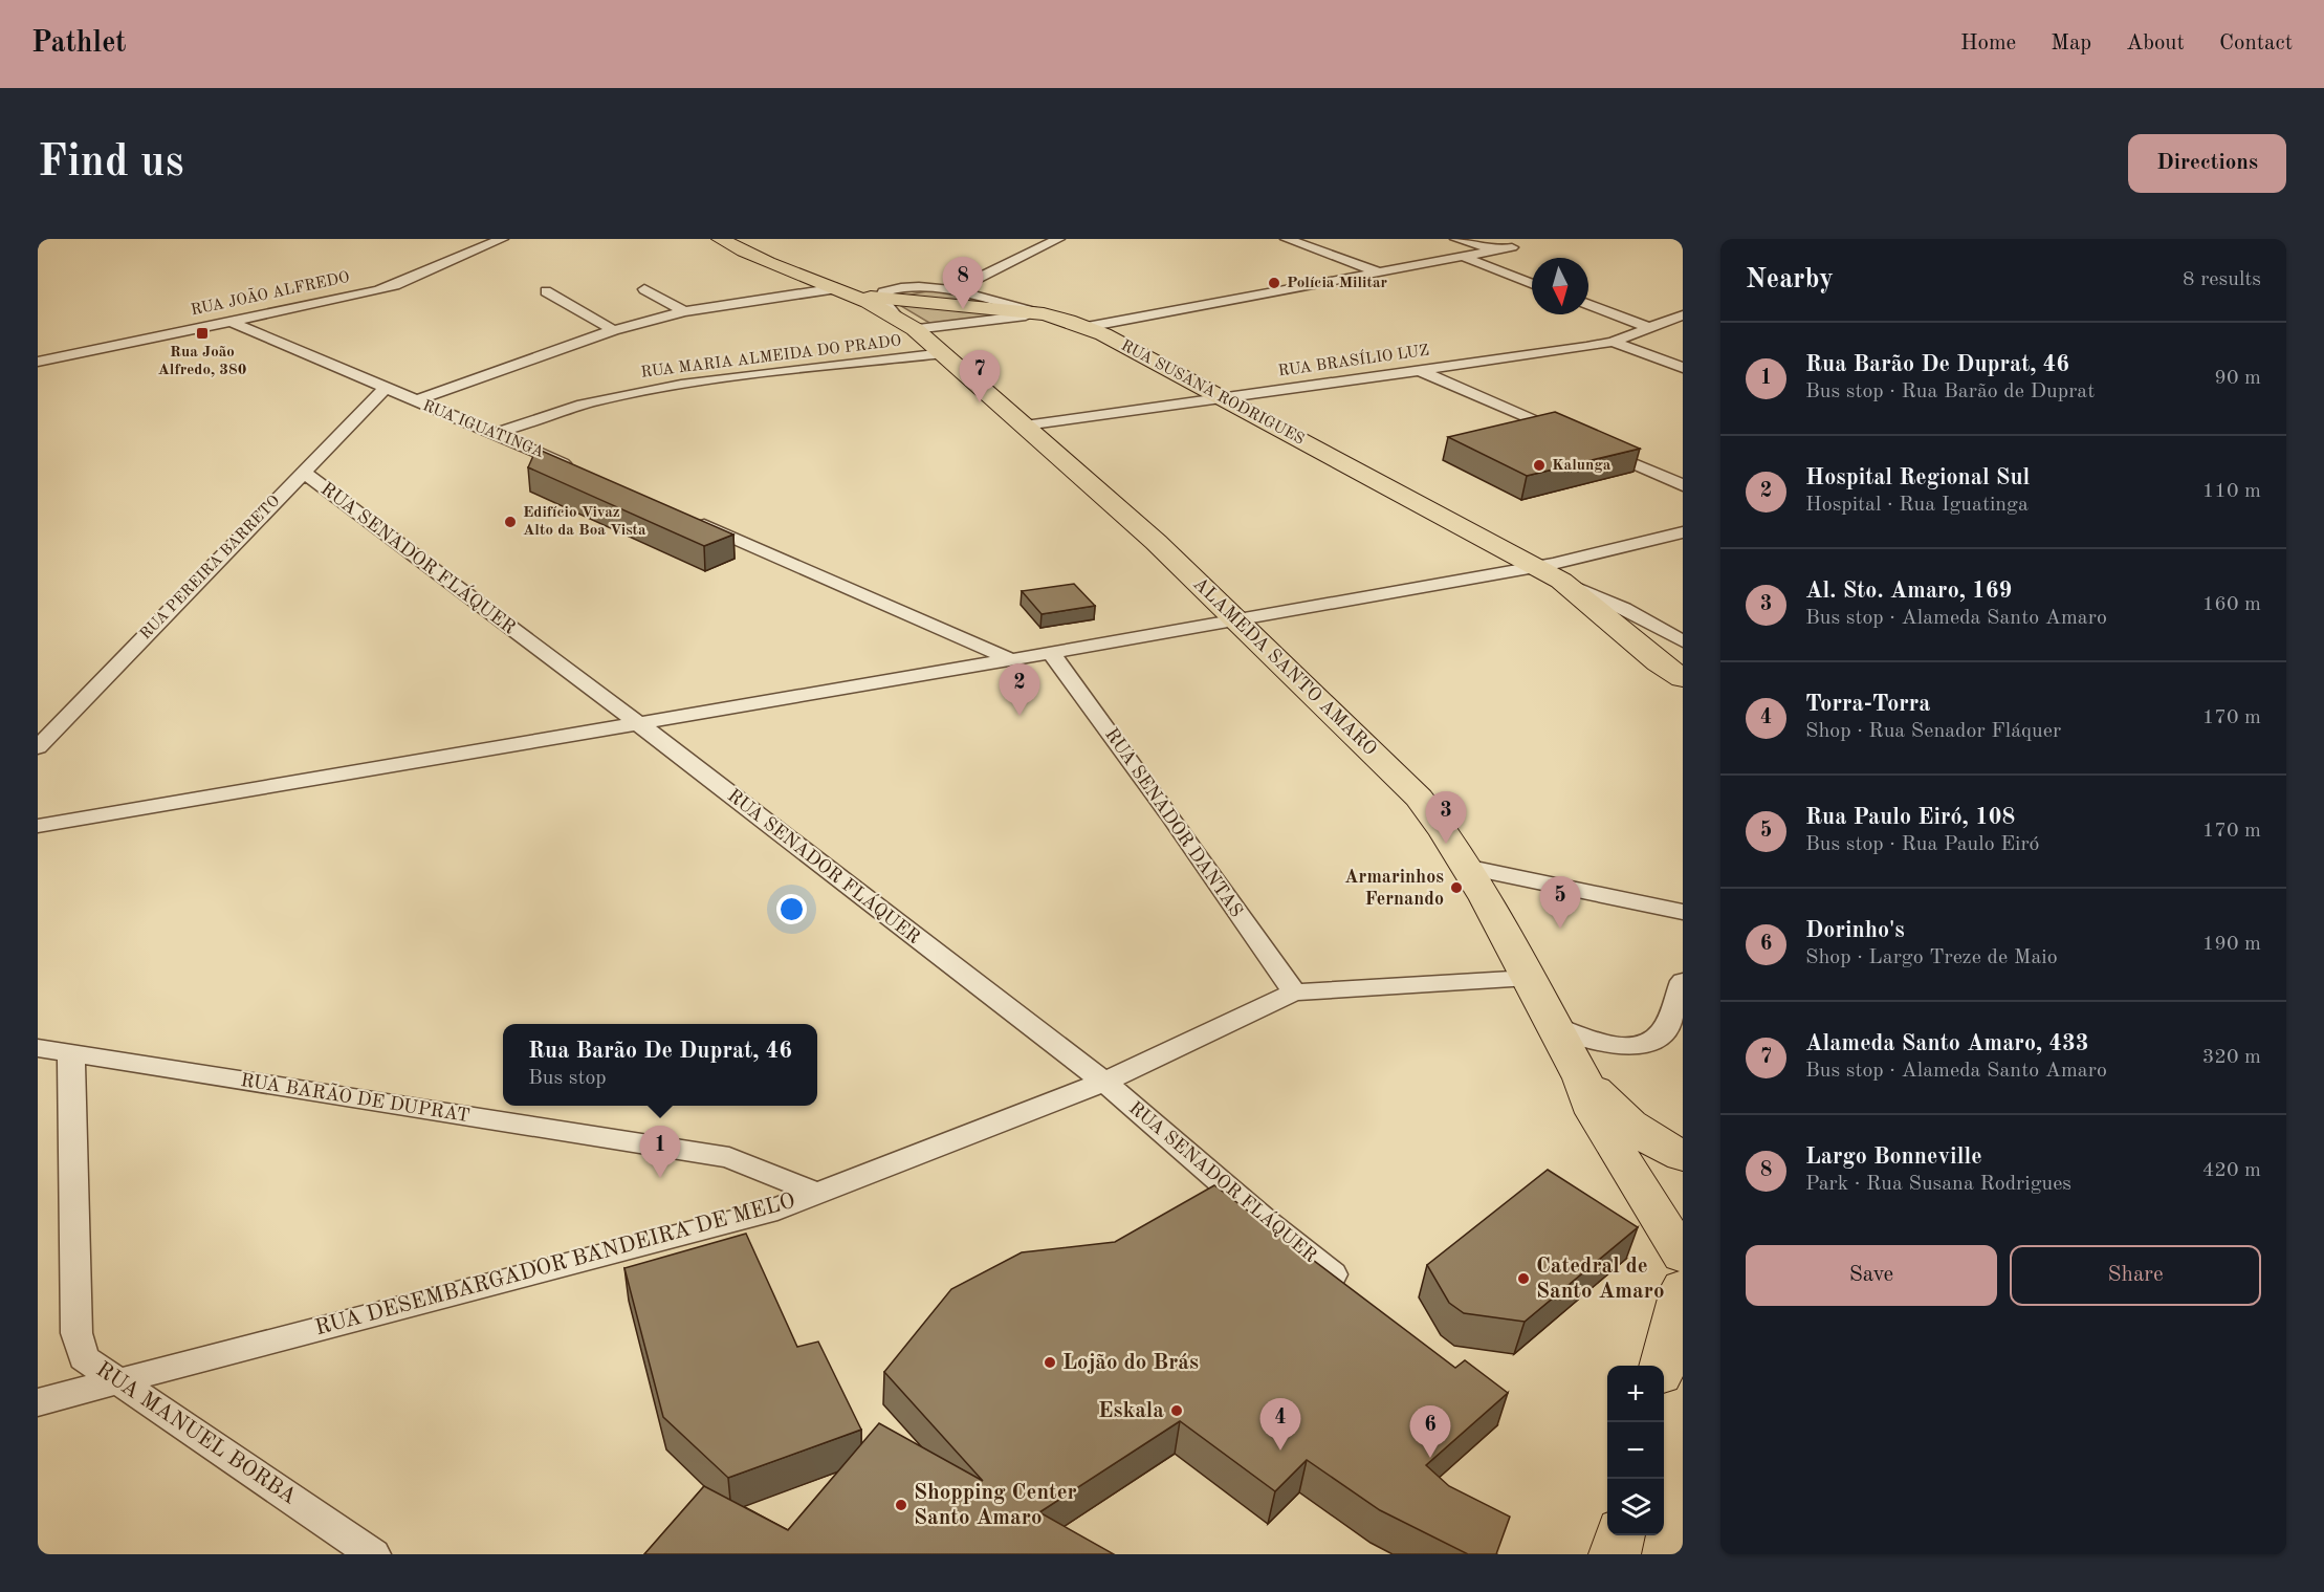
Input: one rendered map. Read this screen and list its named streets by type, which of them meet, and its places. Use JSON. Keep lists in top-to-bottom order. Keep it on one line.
{"streets":{"main road":["RUA SUSANA RODRIGUES","ALAMEDA SANTO AMARO"],"street":["RUA JOÃO ALFREDO","RUA MARIA ALMEIDA DO PRADO","RUA BRASÍLIO LUZ","RUA IGUATINGA","RUA SENADOR FLÁQUER","RUA PEREIRA BARRETO","RUA SENADOR DANTAS","RUA BARÃO DE DUPRAT","RUA DESEMBARGADOR BANDEIRA DE MELO","RUA MANUEL BORBA"]},"crossings":[["RUA JOÃO ALFREDO","RUA IGUATINGA"],["RUA MARIA ALMEIDA DO PRADO","RUA IGUATINGA"],["RUA MARIA ALMEIDA DO PRADO","ALAMEDA SANTO AMARO"],["RUA BRASÍLIO LUZ","RUA SUSANA RODRIGUES"],["RUA BRASÍLIO LUZ","ALAMEDA SANTO AMARO"],["RUA SUSANA RODRIGUES","ALAMEDA SANTO AMARO"],["RUA IGUATINGA","RUA PEREIRA BARRETO"],["RUA SENADOR FLÁQUER","RUA PEREIRA BARRETO"],["RUA SENADOR FLÁQUER","RUA DESEMBARGADOR BANDEIRA DE MELO"],["ALAMEDA SANTO AMARO","RUA DESEMBARGADOR BANDEIRA DE MELO"],["RUA SENADOR DANTAS","RUA DESEMBARGADOR BANDEIRA DE MELO"],["RUA BARÃO DE DUPRAT","RUA DESEMBARGADOR BANDEIRA DE MELO"],["RUA BARÃO DE DUPRAT","RUA MANUEL BORBA"],["RUA DESEMBARGADOR BANDEIRA DE MELO","RUA MANUEL BORBA"]],"places":{"other":["Polícia Militar","Kalunga","Edifício Vivaz Alto da Boa Vista","Armarinhos Fernando","Catedral de Santo Amaro","Lojão do Brás","Eskala","Shopping Center Santo Amaro"],"transit":["Rua João Alfredo, 380"]},"north":"bottom","page":{"header":"Pathlet","nav":["Home","Map","About","Contact"],"buttons":["Directions",["Save","Share"]],"title":"Find us","heading":["Nearby","8 results"],"pins":["8","7","2","3","5","1","4","6"],"list":[{"mark":"1","name":"Rua Barão De Duprat, 46","note":"Bus stop · Rua Barão de Duprat","value":"90 m"},{"mark":"2","name":"Hospital Regional Sul","note":"Hospital · Rua Iguatinga","value":"110 m"},{"mark":"3","name":"Al. Sto. Amaro, 169","note":"Bus stop · Alameda Santo Amaro","value":"160 m"},{"mark":"4","name":"Torra-Torra","note":"Shop · Rua Senador Fláquer","value":"170 m"},{"mark":"5","name":"Rua Paulo Eiró, 108","note":"Bus stop · Rua Paulo Eiró","value":"170 m"},{"mark":"6","name":"Dorinho's","note":"Shop · Largo Treze de Maio","value":"190 m"},{"mark":"7","name":"Alameda Santo Amaro, 433","note":"Bus stop · Alameda Santo Amaro","value":"320 m"},{"mark":"8","name":"Largo Bonneville","note":"Park · Rua Susana Rodrigues","value":"420 m"}],"popup":["Rua Barão De Duprat, 46","Bus stop"],"map_buttons":["+","−"]}}
